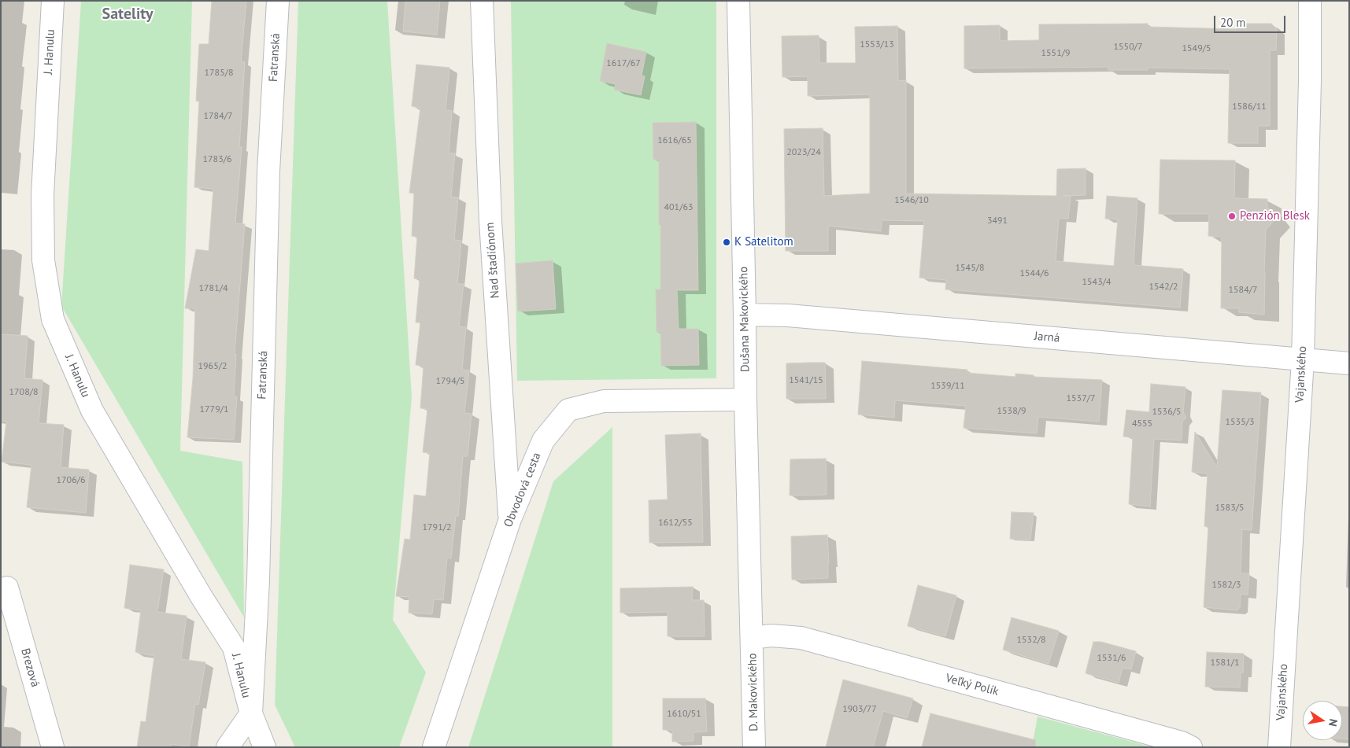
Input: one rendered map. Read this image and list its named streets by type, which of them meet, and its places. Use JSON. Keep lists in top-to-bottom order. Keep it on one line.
{"streets":{"street":["J. Hanulu","Fatranská","Nad štadiónom","Dušana Makovického","Jarná","Vajanského","Obvodová cesta","Brezová","Veľký Polík","D. Makovického"]},"crossings":[["J. Hanulu","Fatranská"],["Nad štadiónom","Obvodová cesta"],["Dušana Makovického","Jarná"],["Dušana Makovického","Obvodová cesta"],["Dušana Makovického","Veľký Polík"],["Dušana Makovického","D. Makovického"],["Jarná","Vajanského"],["Veľký Polík","D. Makovického"]],"districts":["Satelity"],"places":["Penzión Blesk","K Satelitom"],"house_numbers":["1553/13","1550/7","1549/5","1551/9","1617/67","1785/8","1586/11","1784/7","1616/65","2023/24","1783/6","1546/10","401/63","3491","1545/8","1544/6","1543/4","1542/2","1781/4","1584/7","1965/2","1541/15","1794/5","1539/11","1708/8","1537/7","1779/1","1538/9","1536/5","1535/3","4555","1706/6","1583/5","1612/55","1791/2","1582/3","1532/8","1531/6","1581/1","1903/77","1610/51"],"scale_bar":"20 m","north":"right"}
